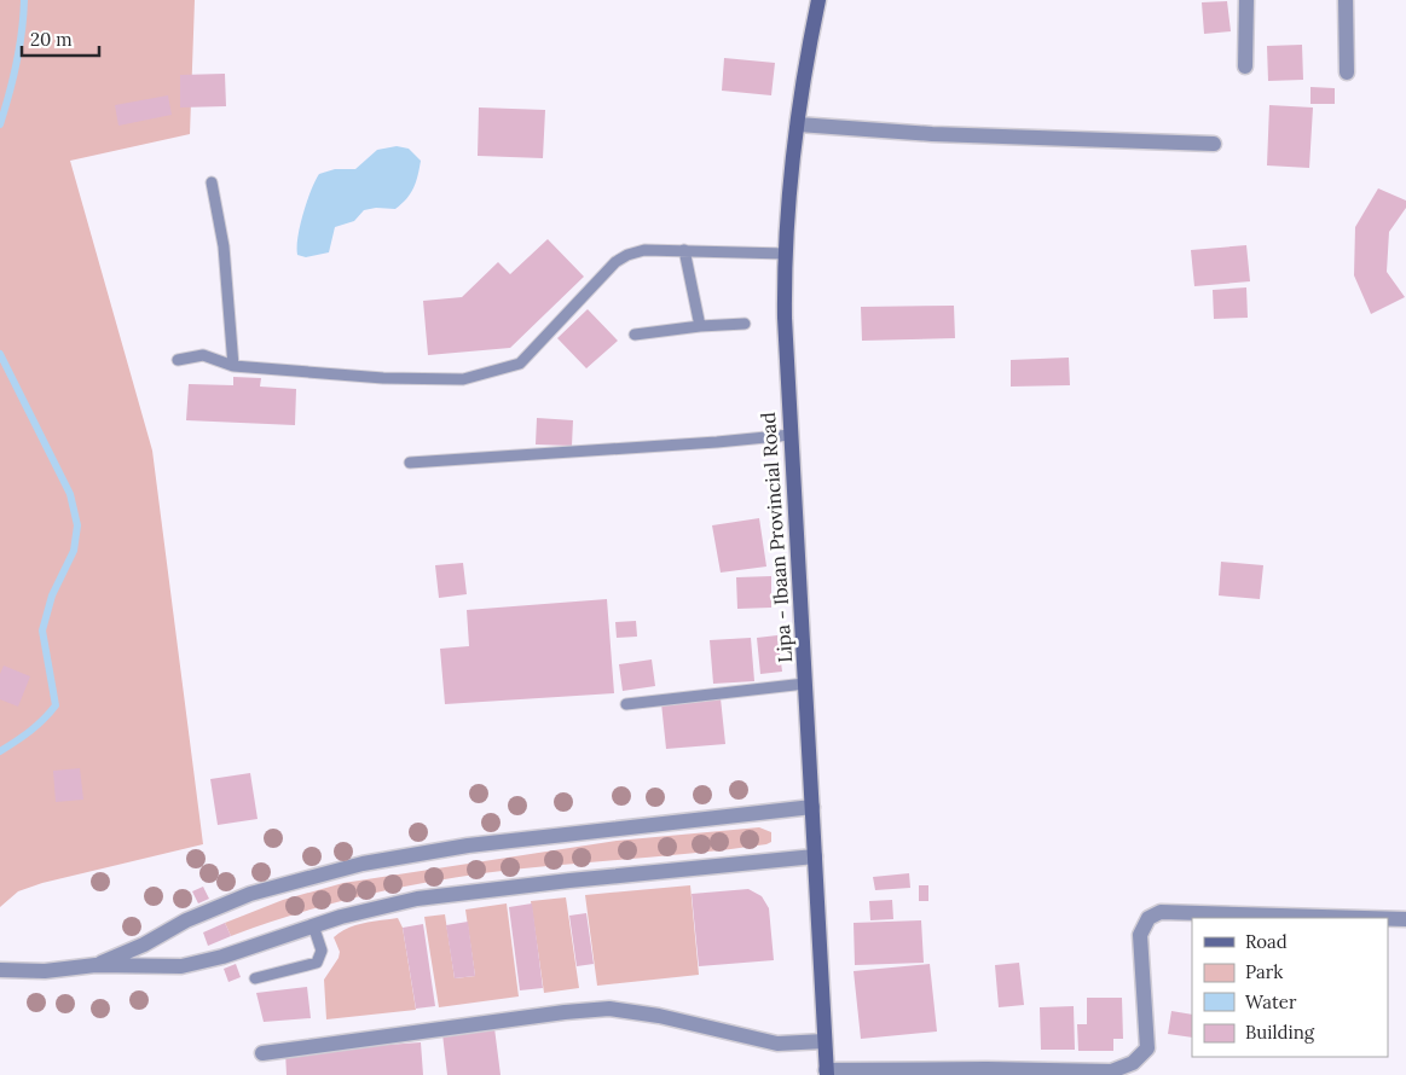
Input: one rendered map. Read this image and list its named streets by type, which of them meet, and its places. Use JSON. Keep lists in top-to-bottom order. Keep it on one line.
{"streets":{"main road":["Lipa - Ibaan Provincial Road"]},"legend":["Road","Park","Water","Building"],"scale_bar":"20 m"}
